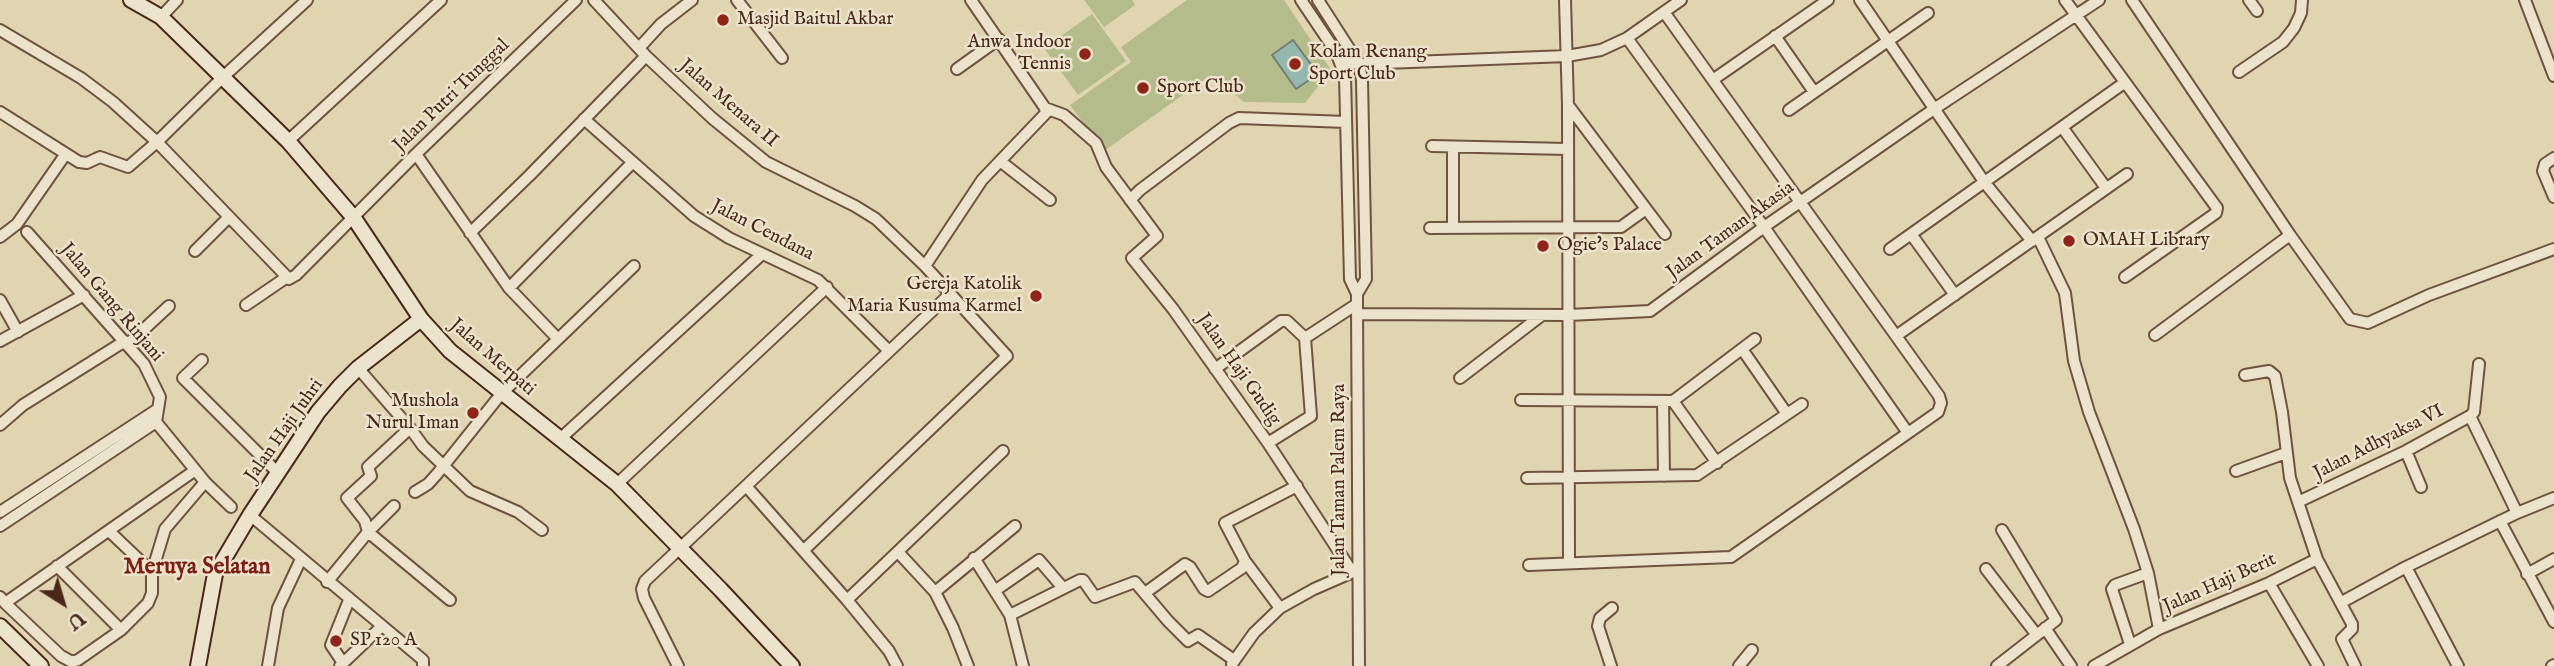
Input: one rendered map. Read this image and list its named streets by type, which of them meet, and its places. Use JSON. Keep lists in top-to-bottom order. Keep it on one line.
{"streets":{"street":["Jalan Putri Tunggal","Jalan Menara II","Jalan Cendana","Jalan Taman Akasia","Jalan Gang Rinjani","Jalan Merpati","Jalan Haji Gudig","Jalan Haji Juhri","Jalan Adhyaksa VI","Jalan Taman Palem Raya","Jalan Haji Berit"]},"crossings":[["Jalan Putri Tunggal","Jalan Merpati"],["Jalan Taman Akasia","Jalan Taman Palem Raya"],["Jalan Merpati","Jalan Haji Juhri"],["Jalan Haji Gudig","Jalan Taman Palem Raya"],["Jalan Adhyaksa VI","Jalan Haji Berit"]],"districts":["Meruya Selatan"],"places":["Masjid Baitul Akbar","Anwa Indoor Tennis","Kolam Renang Sport Club","Sport Club","OMAH Library","Ogie's Palace","Gereja Katolik Maria Kusuma Karmel","Mushola Nurul Iman","SP 120 A"],"north":"bottom right"}
